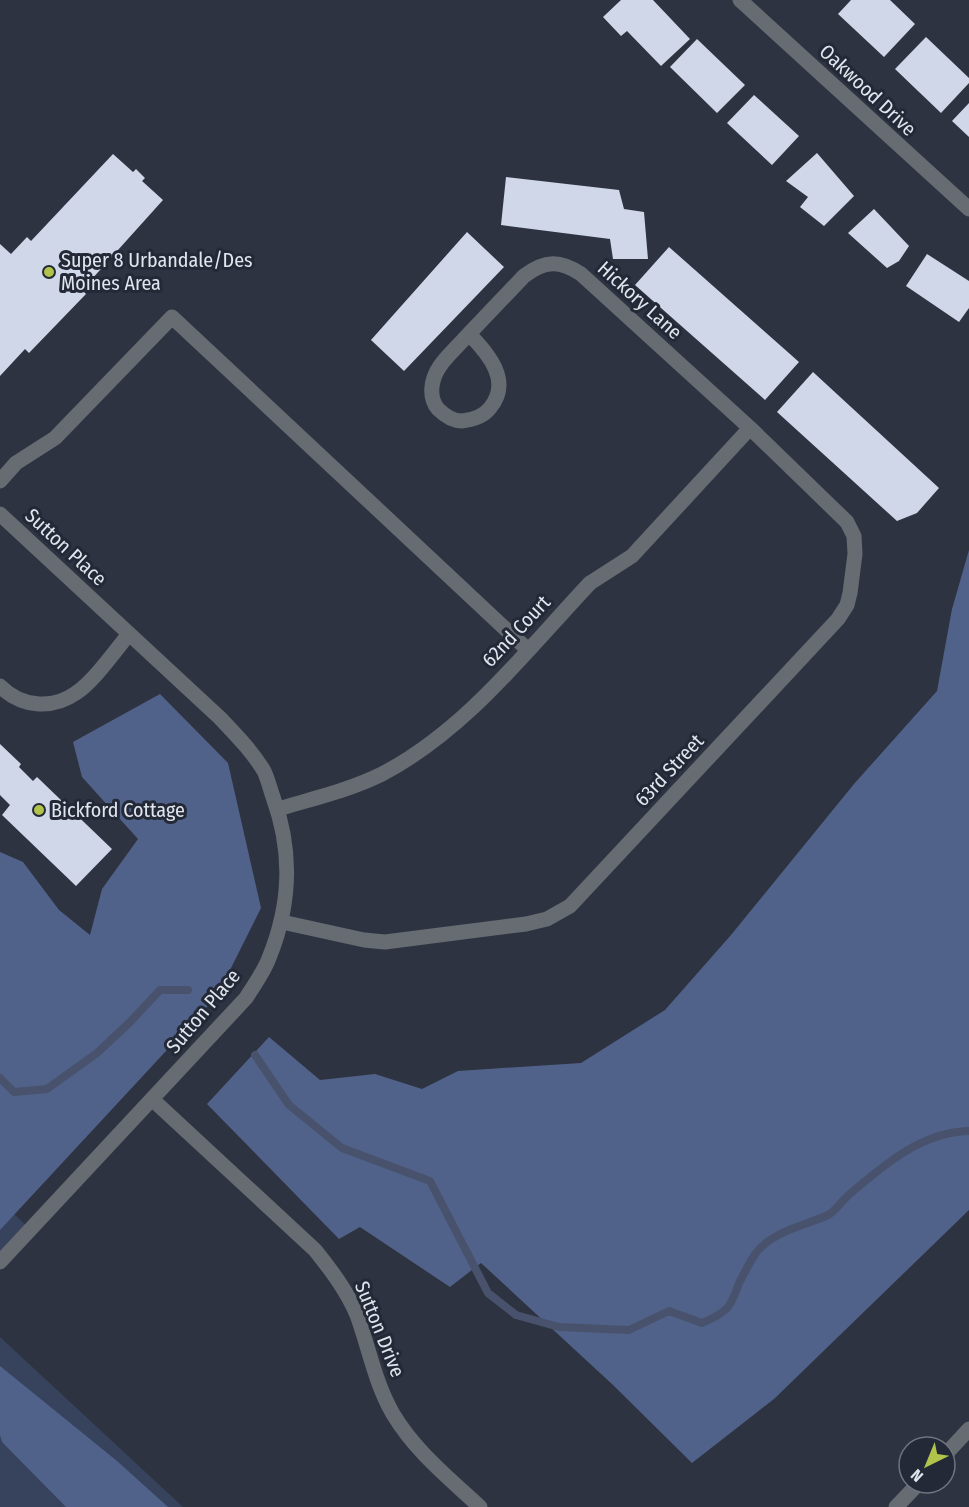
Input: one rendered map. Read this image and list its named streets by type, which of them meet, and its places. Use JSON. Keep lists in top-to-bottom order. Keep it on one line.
{"streets":{"street":["Oakwood Drive","Hickory Lane","Sutton Place","62nd Court","63rd Street","Sutton Drive"]},"crossings":[["Hickory Lane","62nd Court"],["Hickory Lane","63rd Street"],["Sutton Place","62nd Court"],["Sutton Place","63rd Street"],["Sutton Place","Sutton Drive"],["62nd Court","63rd Street"]],"places":["Super 8 Urbandale/Des Moines Area","Bickford Cottage"],"north":"bottom left"}
